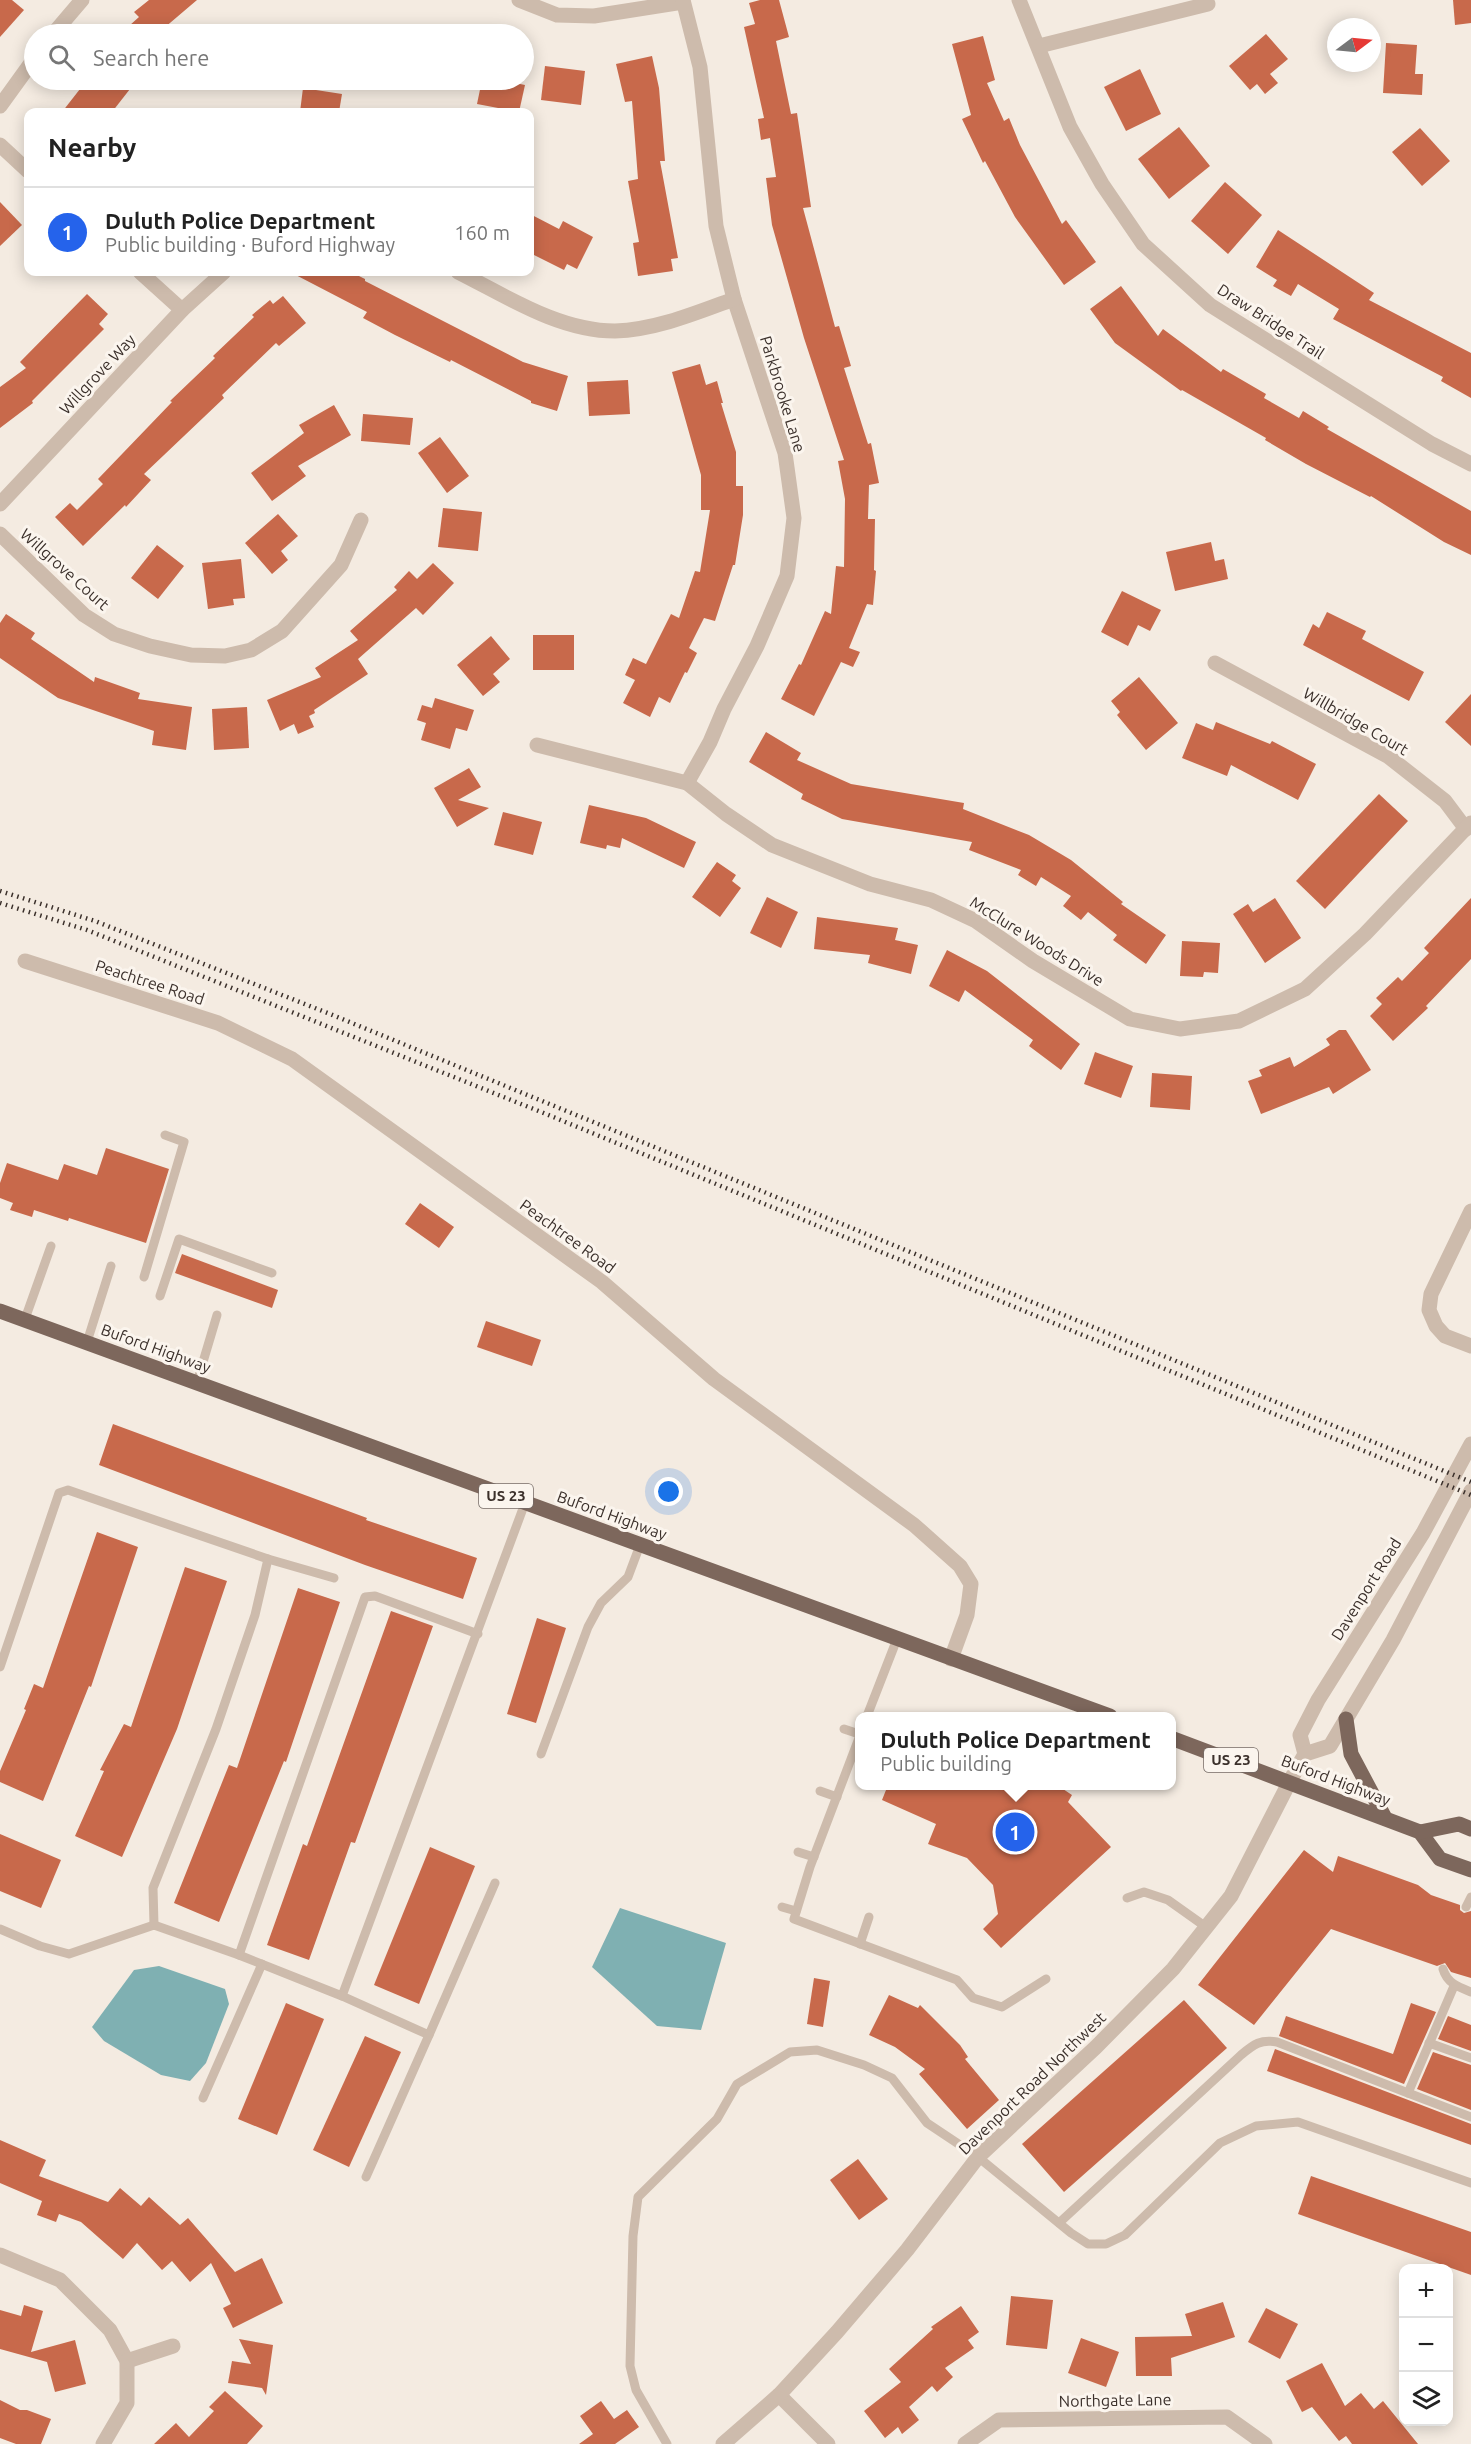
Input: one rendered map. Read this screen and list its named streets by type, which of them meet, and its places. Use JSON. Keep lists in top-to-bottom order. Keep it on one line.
{"streets":{"main road":["Buford Highway","US 23"],"street":["Draw Bridge Trail","Willgrove Way","Parkbrooke Lane","Willgrove Court","Willbridge Court","McClure Woods Drive","Peachtree Road","Davenport Road","Davenport Road Northwest","Northgate Lane"]},"crossings":[["Parkbrooke Lane","McClure Woods Drive"],["Willbridge Court","McClure Woods Drive"],["Peachtree Road","Buford Highway"],["Buford Highway","Davenport Road"],["Buford Highway","Davenport Road Northwest"],["Davenport Road","Davenport Road Northwest"]],"north":"right","page":{"search":"Search here","heading":"Nearby","list":[{"mark":"1","name":"Duluth Police Department","note":"Public building · Buford Highway","value":"160 m"}],"popup":["Duluth Police Department","Public building"],"pins":"1","map_buttons":["+","−"]}}
